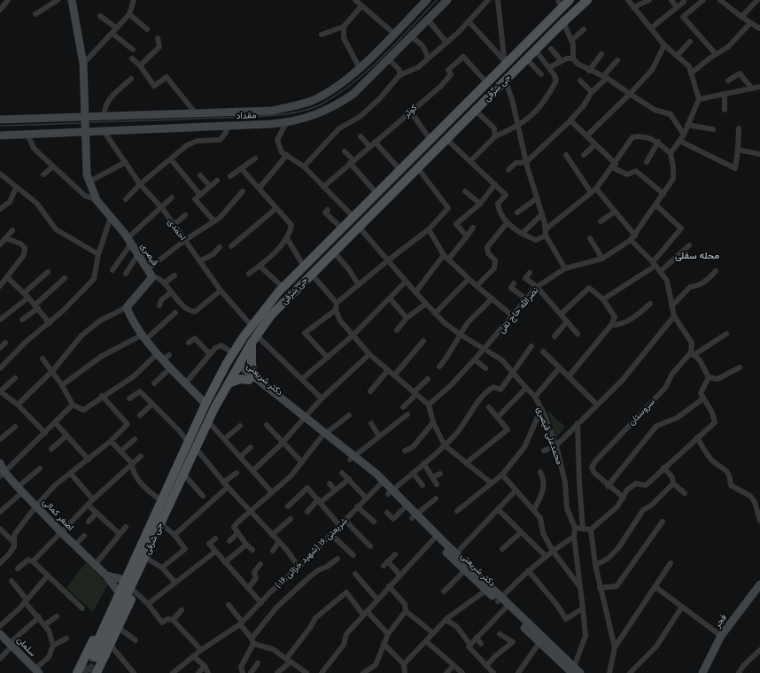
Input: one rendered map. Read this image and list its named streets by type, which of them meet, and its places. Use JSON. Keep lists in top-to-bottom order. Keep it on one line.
{"streets":{"main road":["جی شرقی","مقداد","قیصری","دکتر شریعتی","اصغر کمالی","فجر","سلمان"],"street":["کوثر","احمدی","نصرالله حاج تقی","سروستان","محمدعلی قیصری","شریعتی ۱۶ (شهید خزائی ۱۶ )"]},"crossings":[["جی شرقی","کوثر"],["جی شرقی","احمدی"],["جی شرقی","دکتر شریعتی"],["جی شرقی","محمدعلی قیصری"],["مقداد","احمدی"],["مقداد","قیصری"],["نصرالله حاج تقی","محمدعلی قیصری"],["دکتر شریعتی","محمدعلی قیصری"],["دکتر شریعتی","شریعتی ۱۶ (شهید خزائی ۱۶ )"]],"districts":["محله سفلی"]}
